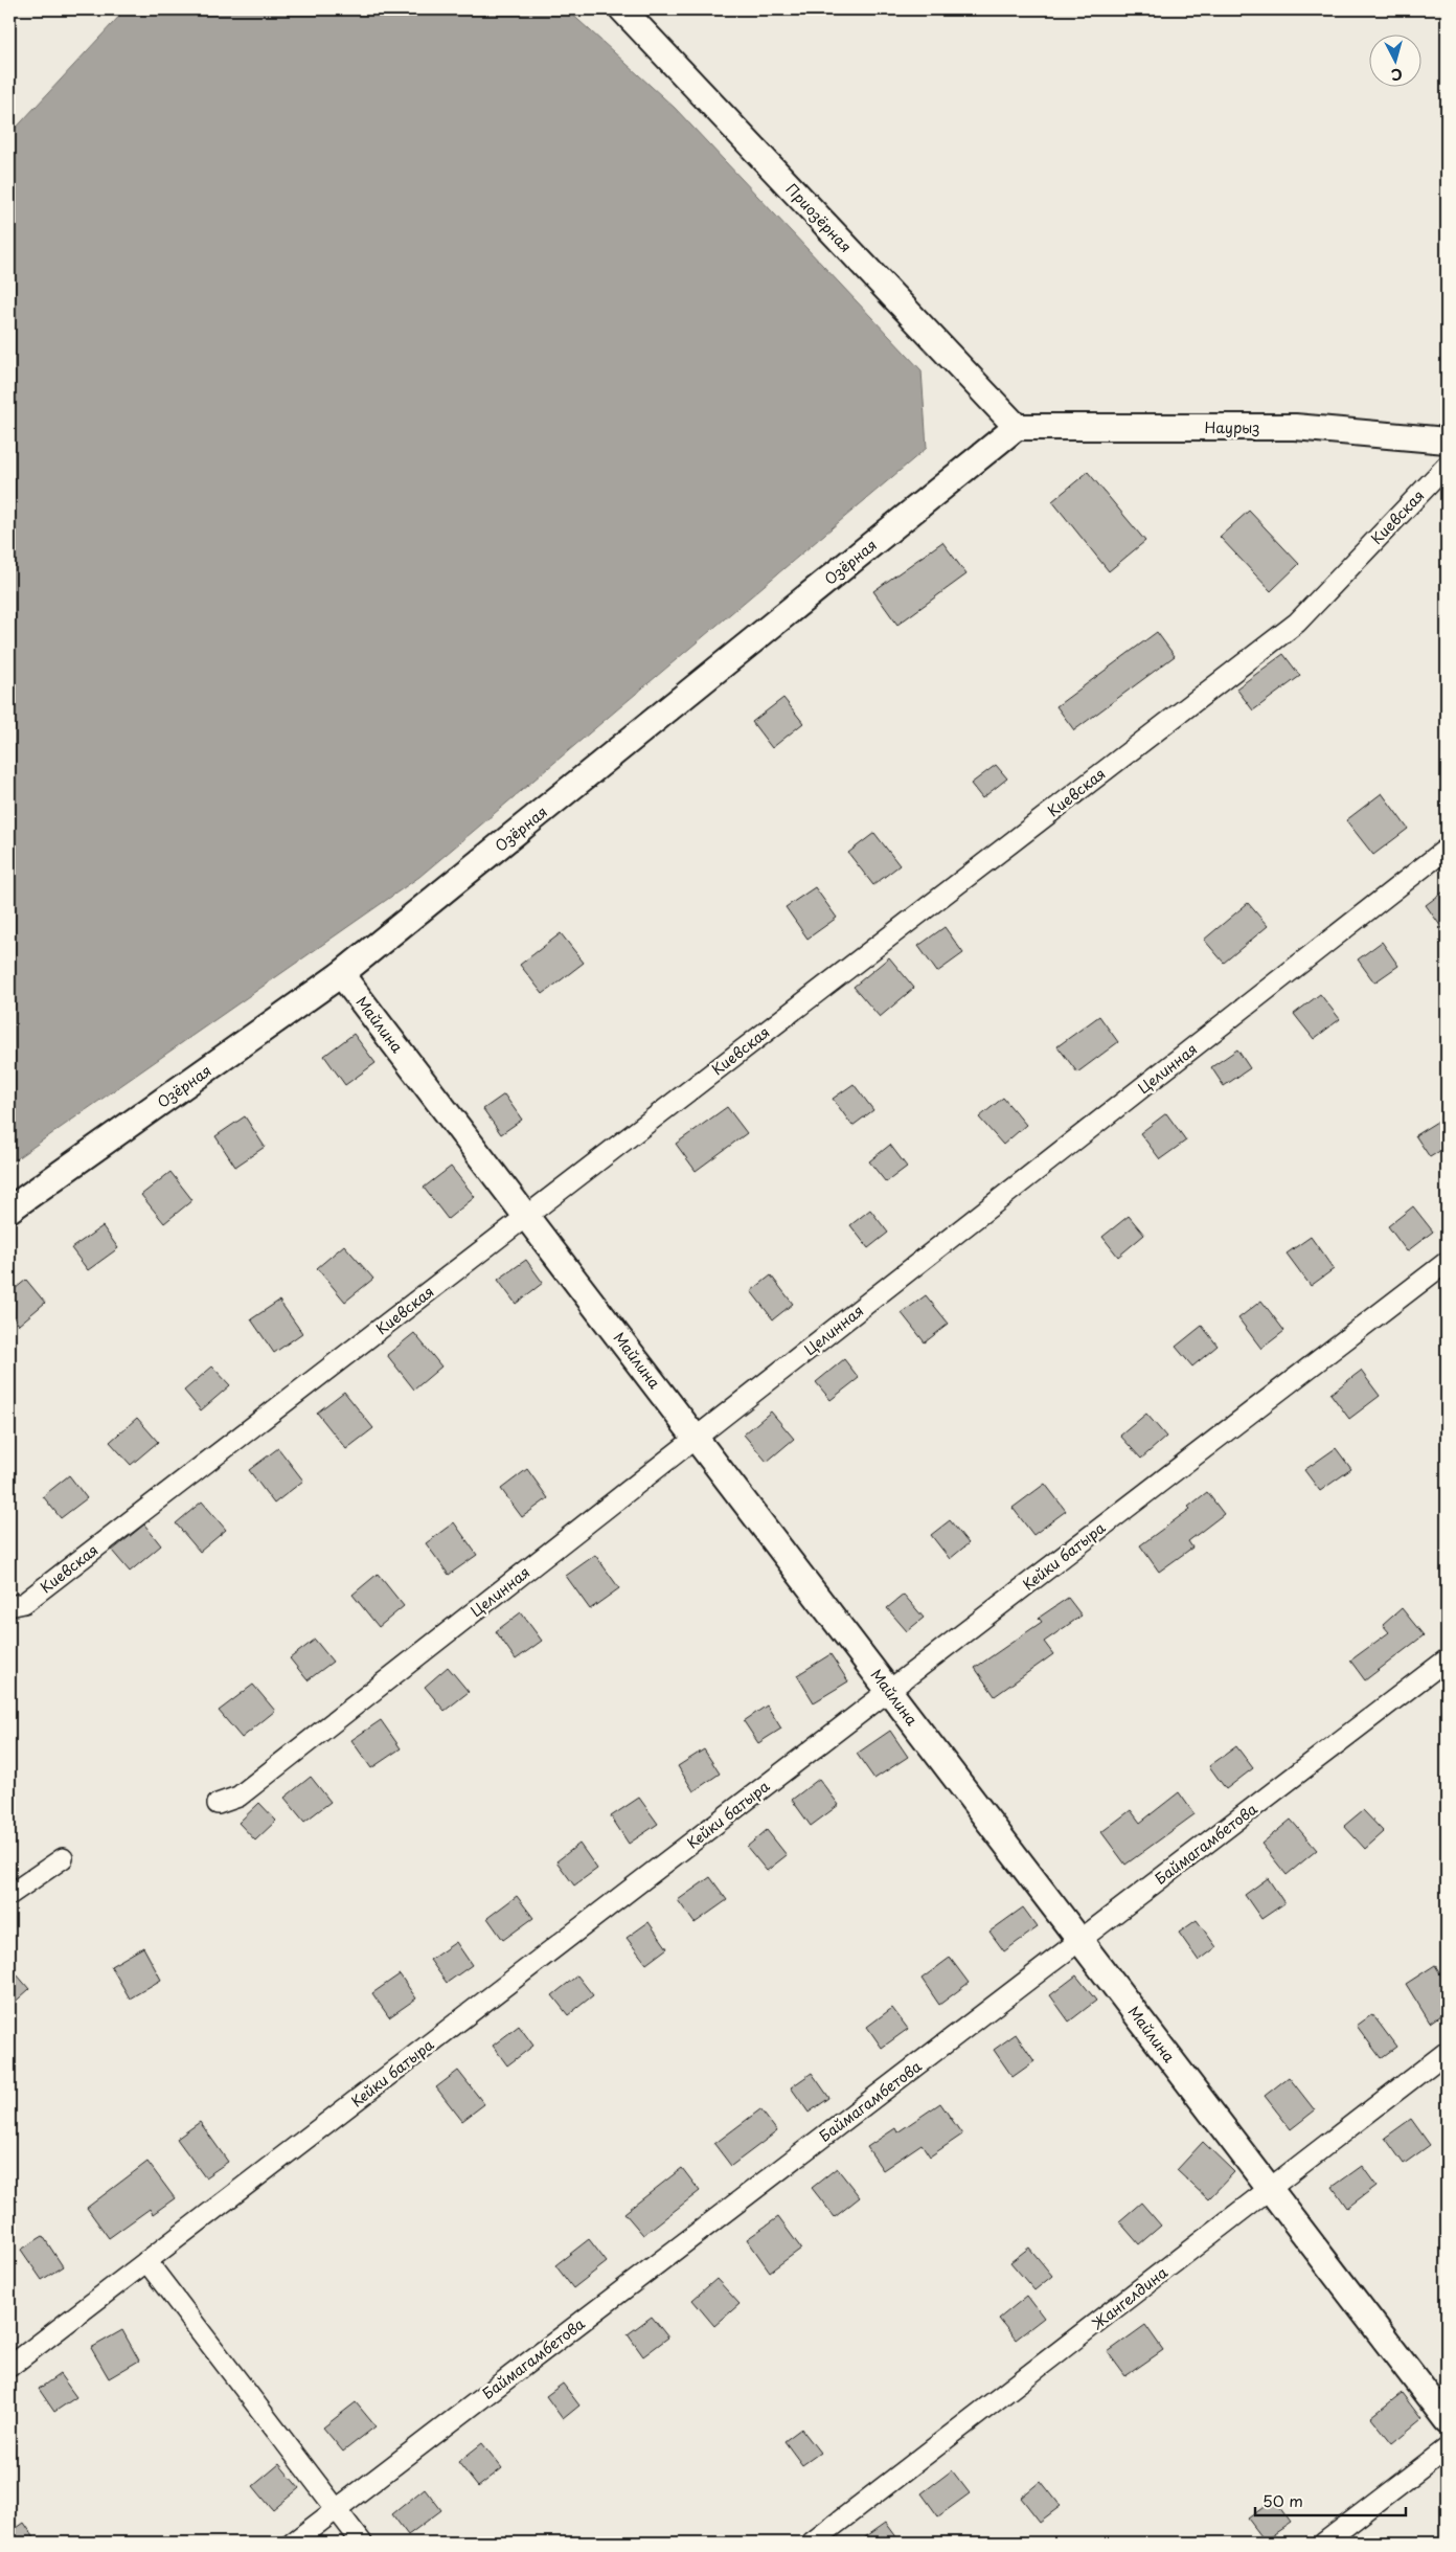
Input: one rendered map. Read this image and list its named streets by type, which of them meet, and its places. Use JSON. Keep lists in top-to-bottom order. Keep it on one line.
{"streets":{"street":["Приозёрная","Наурыз","Киевская","Озёрная","Майлина","Целинная","Кейки батыра","Баймагамбетова","Жангелдина"]},"crossings":[["Приозёрная","Наурыз"],["Приозёрная","Озёрная"],["Наурыз","Озёрная"],["Киевская","Майлина"],["Озёрная","Майлина"],["Майлина","Целинная"],["Майлина","Кейки батыра"],["Майлина","Баймагамбетова"],["Майлина","Жангелдина"]],"scale_bar":"50 m","north":"bottom"}
